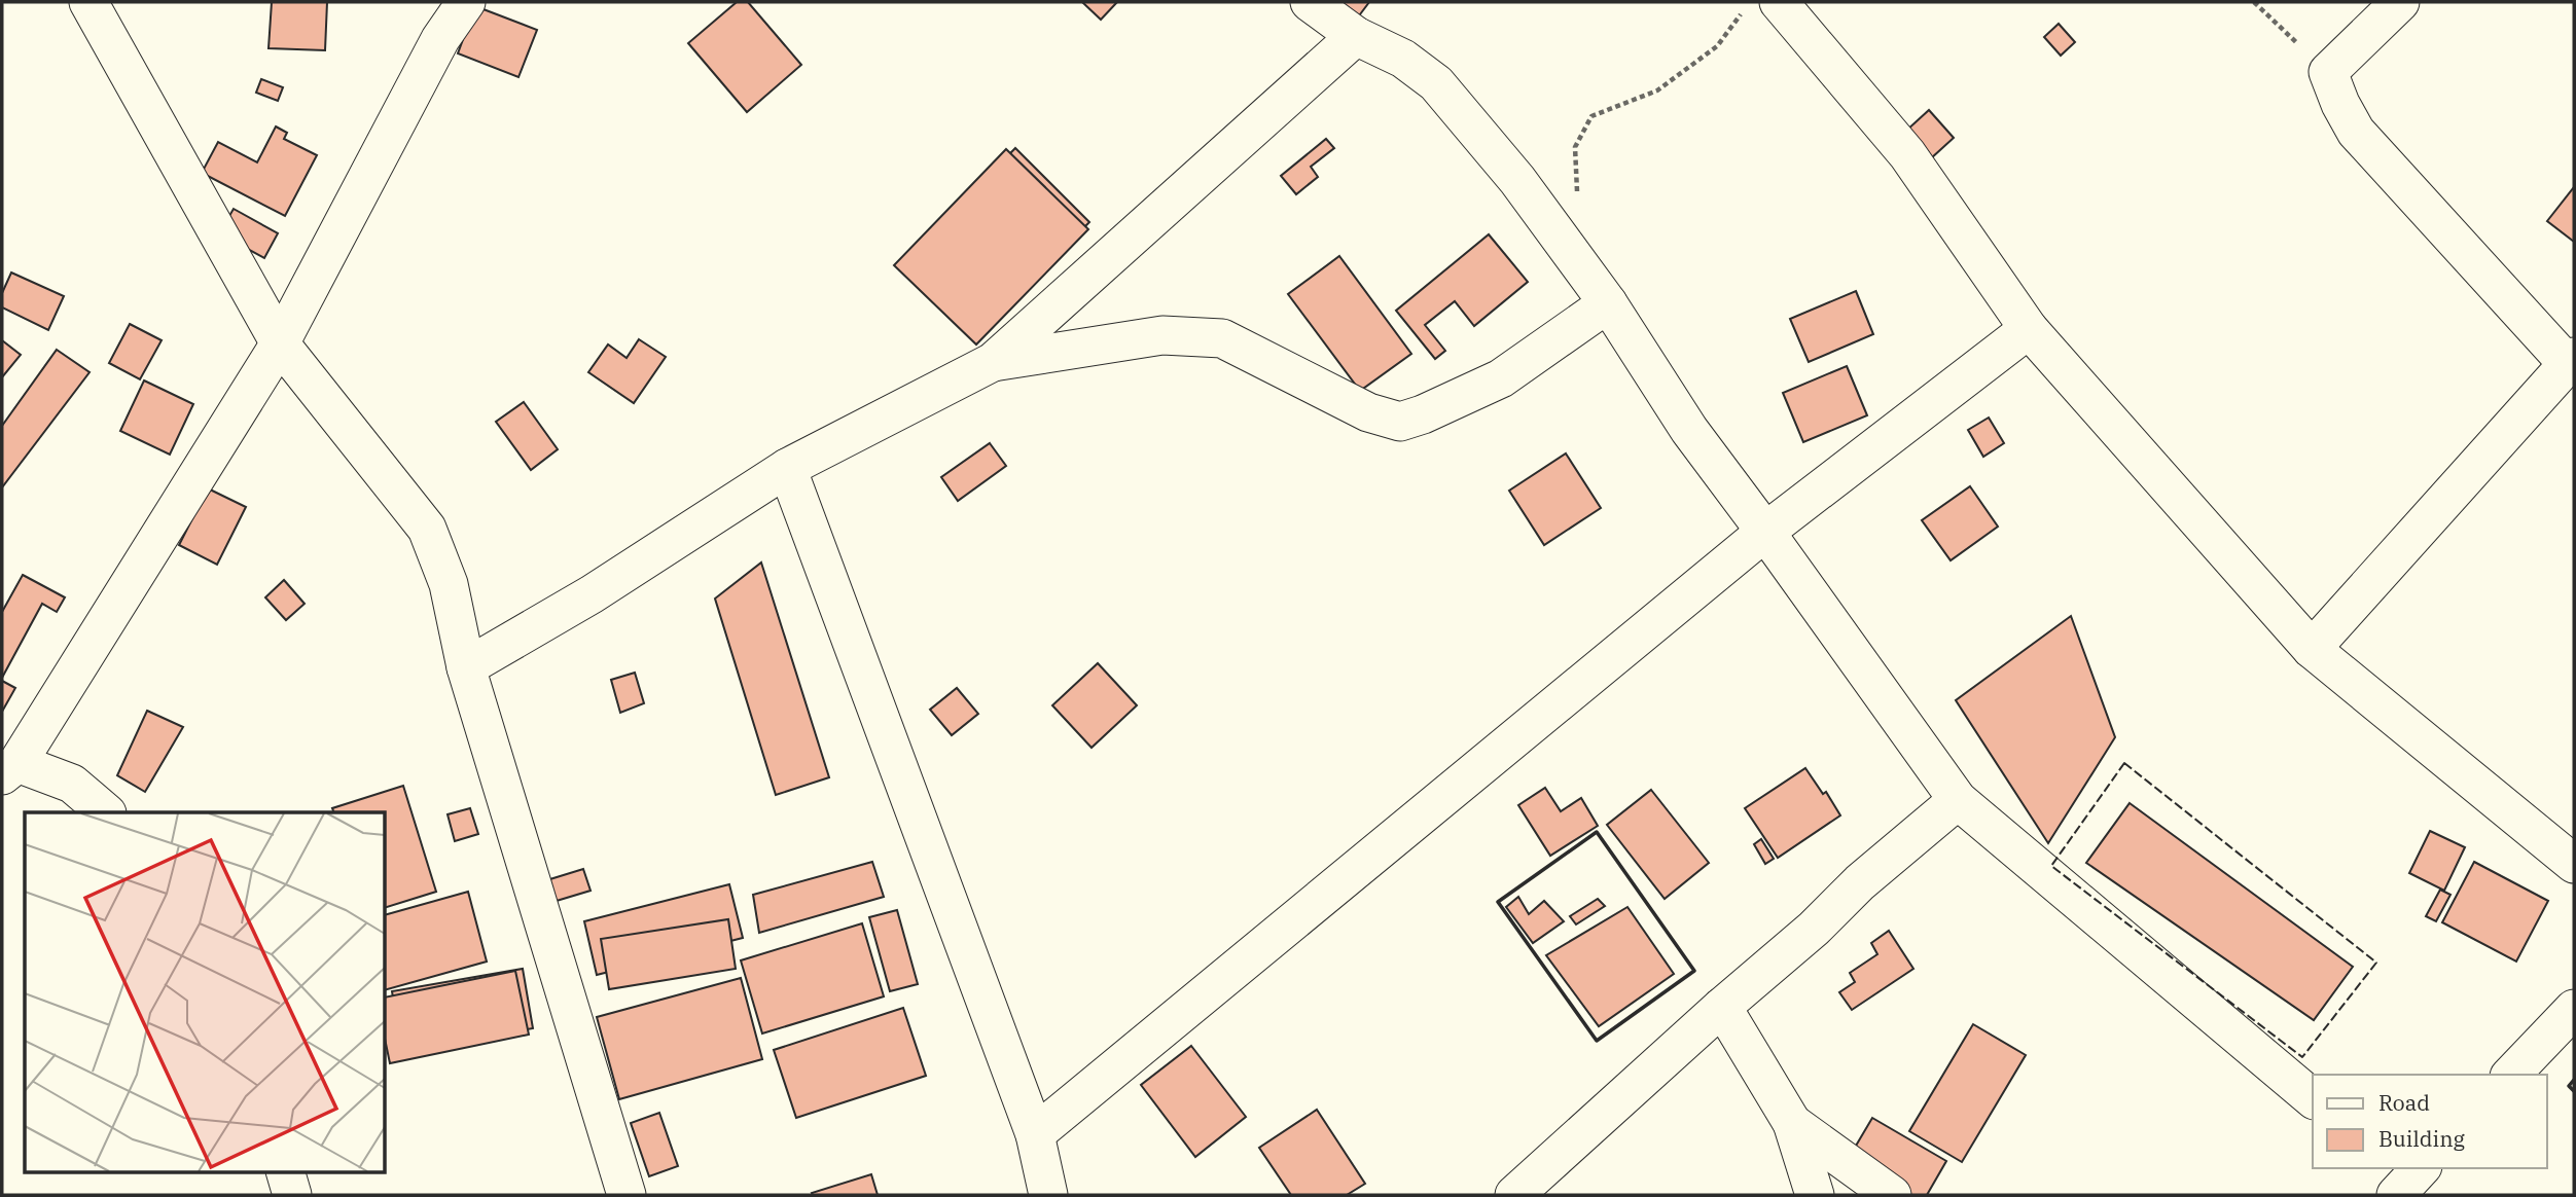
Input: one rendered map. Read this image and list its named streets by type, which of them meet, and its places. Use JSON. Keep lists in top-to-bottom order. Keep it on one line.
{"legend":["Road","Building"]}
